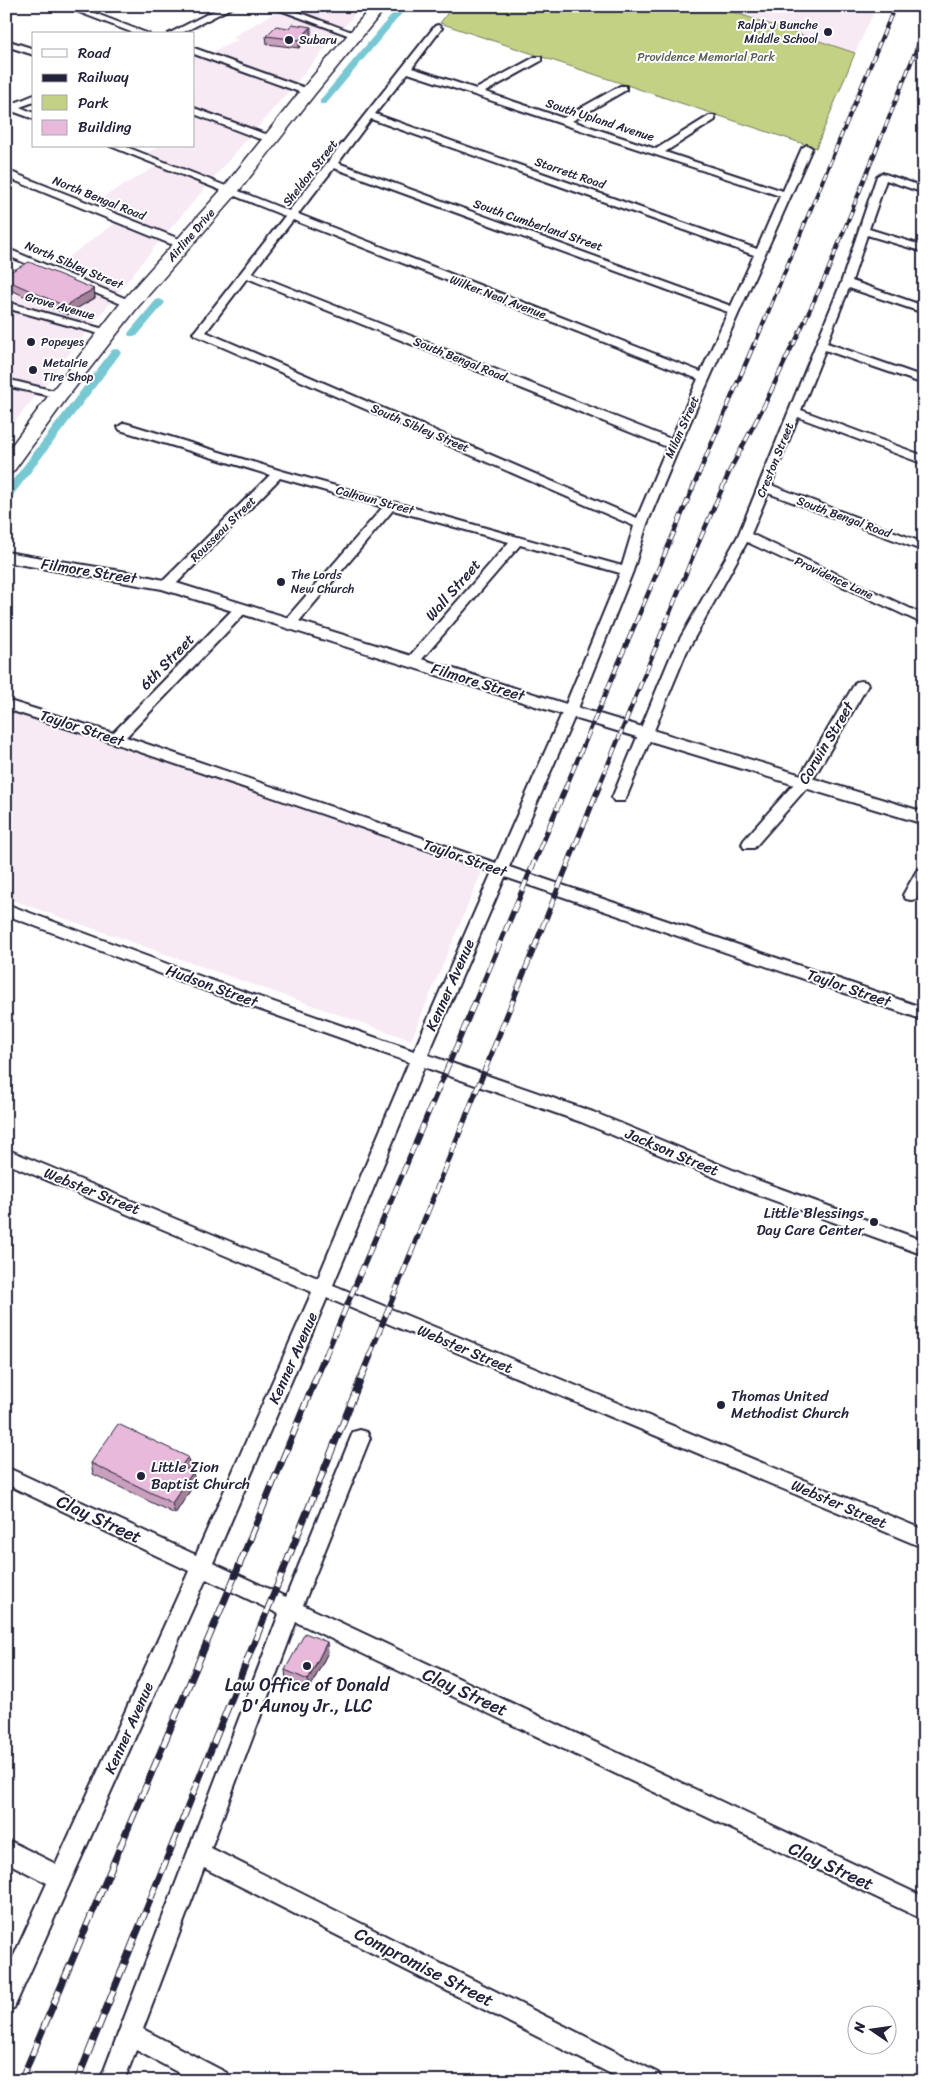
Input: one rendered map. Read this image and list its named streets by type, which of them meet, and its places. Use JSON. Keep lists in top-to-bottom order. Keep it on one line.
{"streets":{"highway":["Airline Drive"],"street":["South Upland Avenue","Sheldon Street","Starrett Road","North Bengal Road","South Cumberland Street","North Sibley Street","Wilker Neal Avenue","Grove Avenue","South Bengal Road","Milan Street","South Sibley Street","Creston Street","Calhoun Street","Rousseau Street","Filmore Street","Providence Lane","Wall Street","6th Street","Taylor Street","Corwin Street","Kenner Avenue","Hudson Street","Jackson Street","Webster Street","Clay Street","Compromise Street"]},"crossings":[["South Upland Avenue","Sheldon Street"],["South Upland Avenue","Milan Street"],["Sheldon Street","Starrett Road"],["Sheldon Street","South Cumberland Street"],["Sheldon Street","Wilker Neal Avenue"],["Sheldon Street","South Bengal Road"],["Sheldon Street","South Sibley Street"],["Starrett Road","Milan Street"],["North Bengal Road","Airline Drive"],["South Cumberland Street","Milan Street"],["Airline Drive","North Sibley Street"],["Airline Drive","Wilker Neal Avenue"],["Airline Drive","Grove Avenue"],["Wilker Neal Avenue","Milan Street"],["South Bengal Road","Milan Street"],["South Bengal Road","Creston Street"],["Milan Street","South Sibley Street"],["Milan Street","Calhoun Street"],["Milan Street","Filmore Street"],["Milan Street","Kenner Avenue"],["Creston Street","Filmore Street"],["Creston Street","Providence Lane"],["Calhoun Street","Rousseau Street"],["Calhoun Street","Wall Street"],["Rousseau Street","Filmore Street"],["Filmore Street","Wall Street"],["Filmore Street","6th Street"],["Filmore Street","Corwin Street"],["Filmore Street","Kenner Avenue"],["6th Street","Taylor Street"],["Taylor Street","Kenner Avenue"],["Kenner Avenue","Hudson Street"],["Kenner Avenue","Jackson Street"],["Kenner Avenue","Webster Street"],["Kenner Avenue","Clay Street"],["Hudson Street","Jackson Street"]],"parks":["Providence Memorial Park"],"places":["Ralph J Bunche Middle School","Subaru","Popeyes","Metairie Tire Shop","The Lords New Church","Little Blessings Day Care Center","Thomas United Methodist Church","Little Zion Baptist Church","Law Office of Donald D'Aunoy Jr., LLC"],"legend":["Road","Railway","Park","Building"],"north":"left"}
